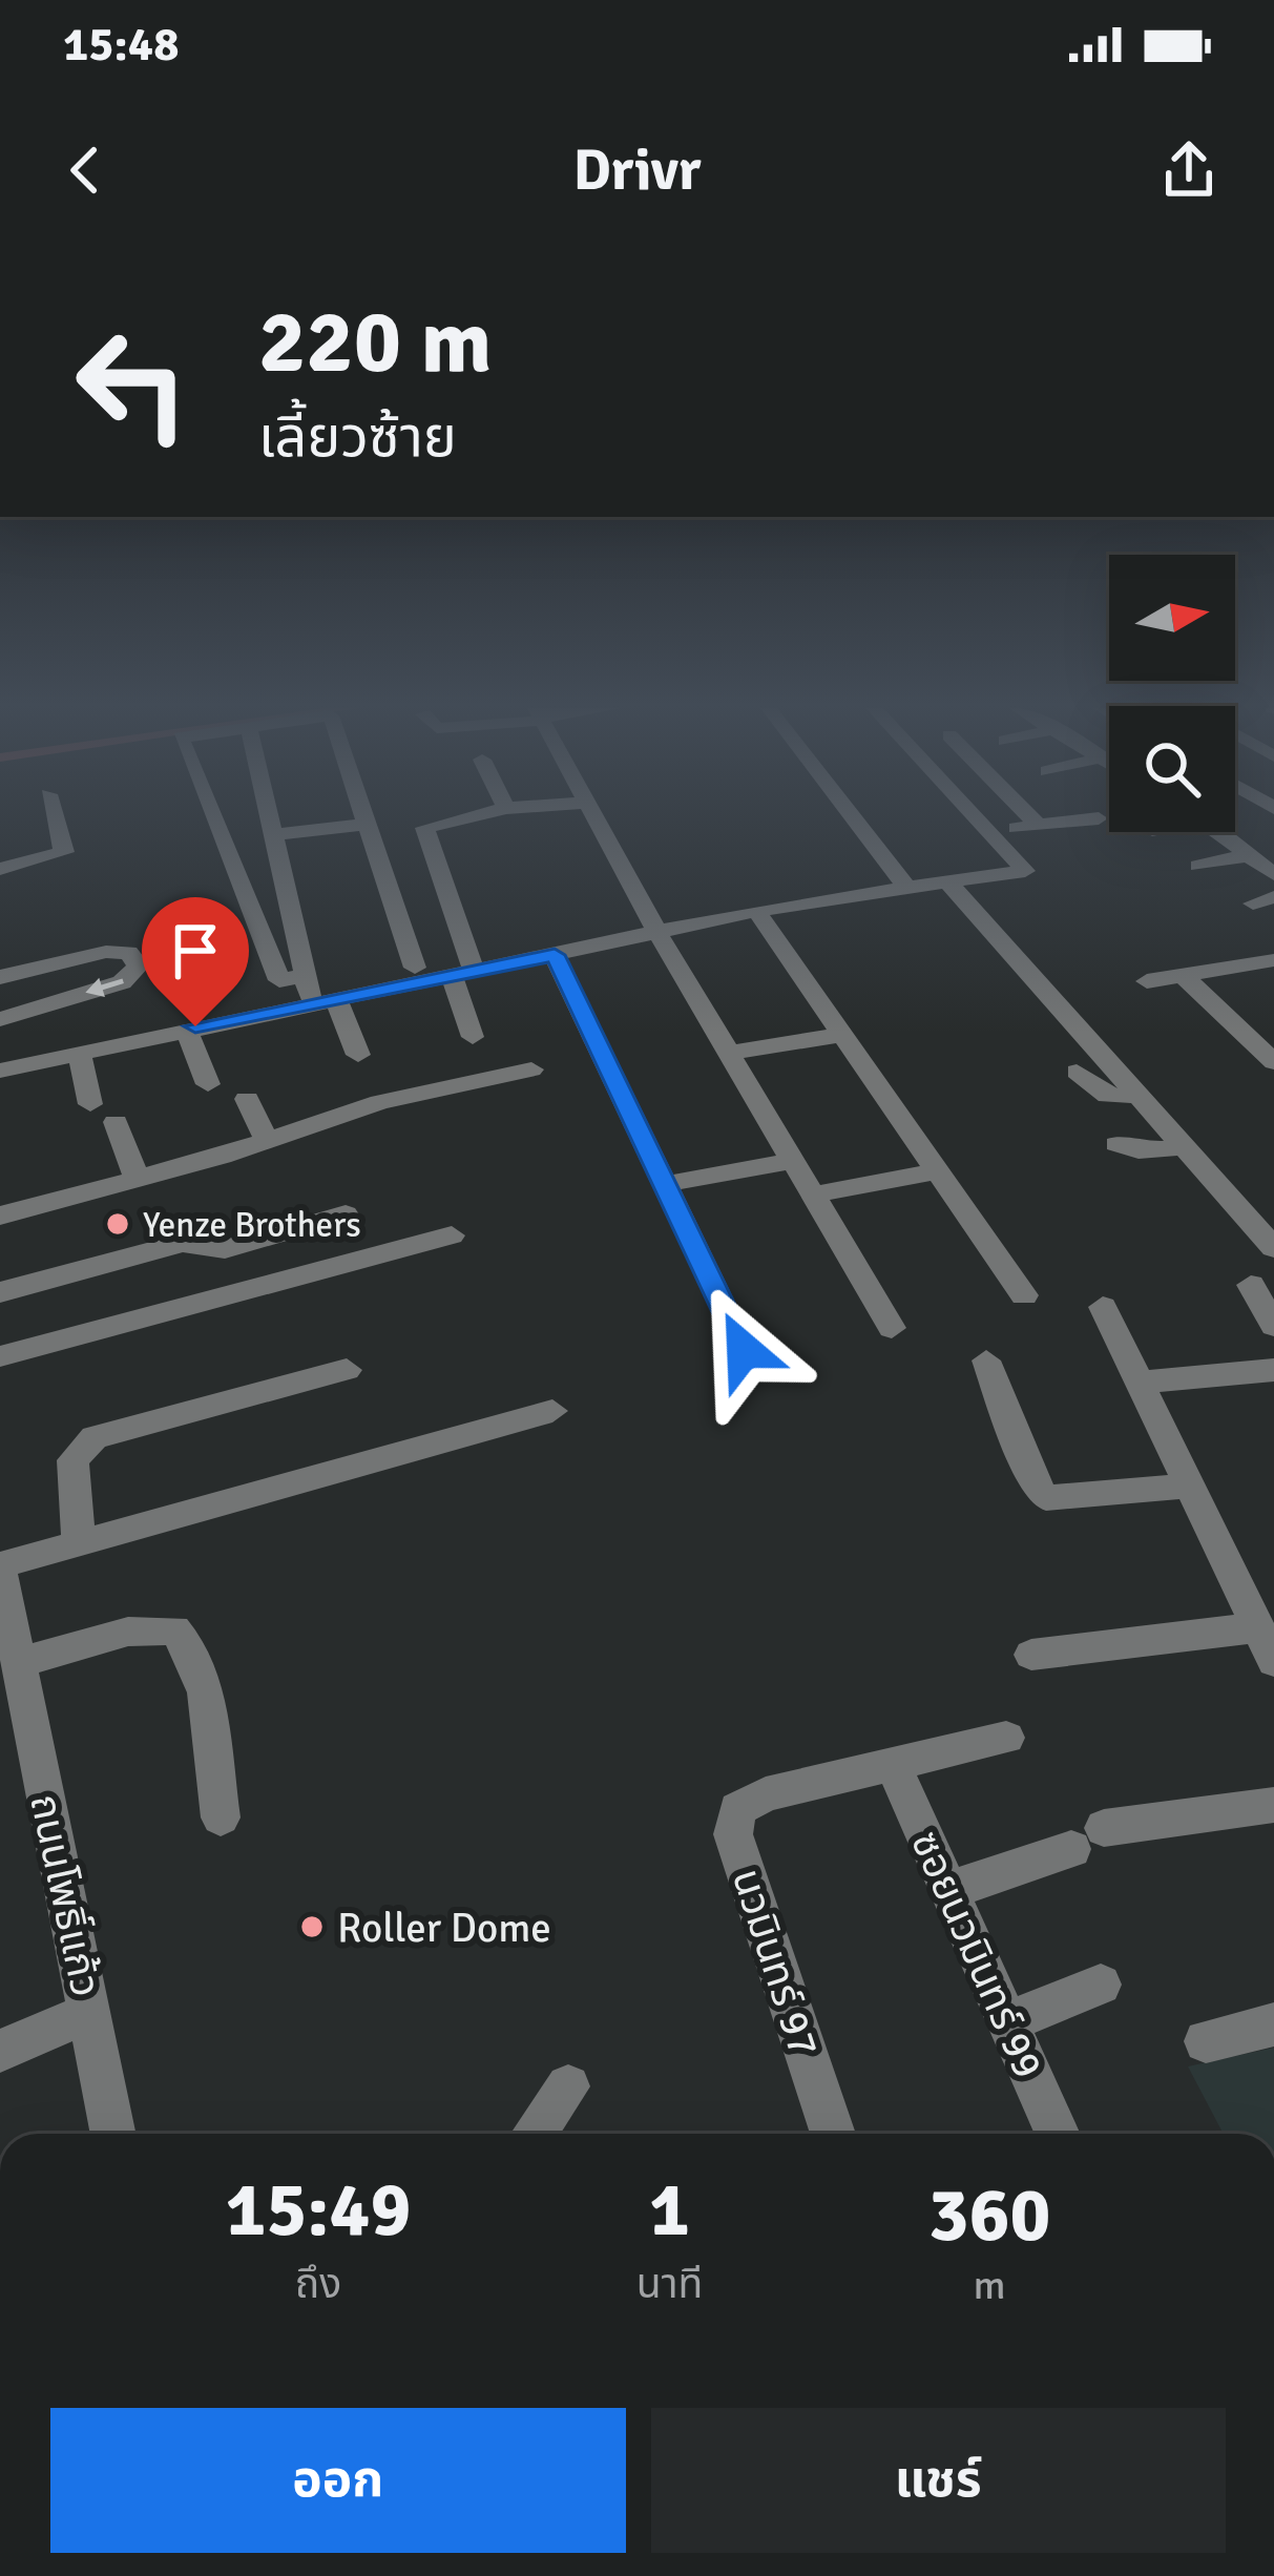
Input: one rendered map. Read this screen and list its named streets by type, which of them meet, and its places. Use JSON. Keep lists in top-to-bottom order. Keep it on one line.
{"streets":{"street":["ถนนโพธิ์แก้ว","ซอยนวมินทร์ 99","นวมินทร์ 97"]},"crossings":[["ซอยนวมินทร์ 99","นวมินทร์ 97"]],"places":["Yenze Brothers","Roller Dome"],"north":"right","page":{"status":"15:48","header":"Drivr","turn":["220 m","เลี้ยวซ้าย"],"eta":["15:49","ถึง","1","นาที","360","m"],"buttons":["ออก","แชร์"]}}
